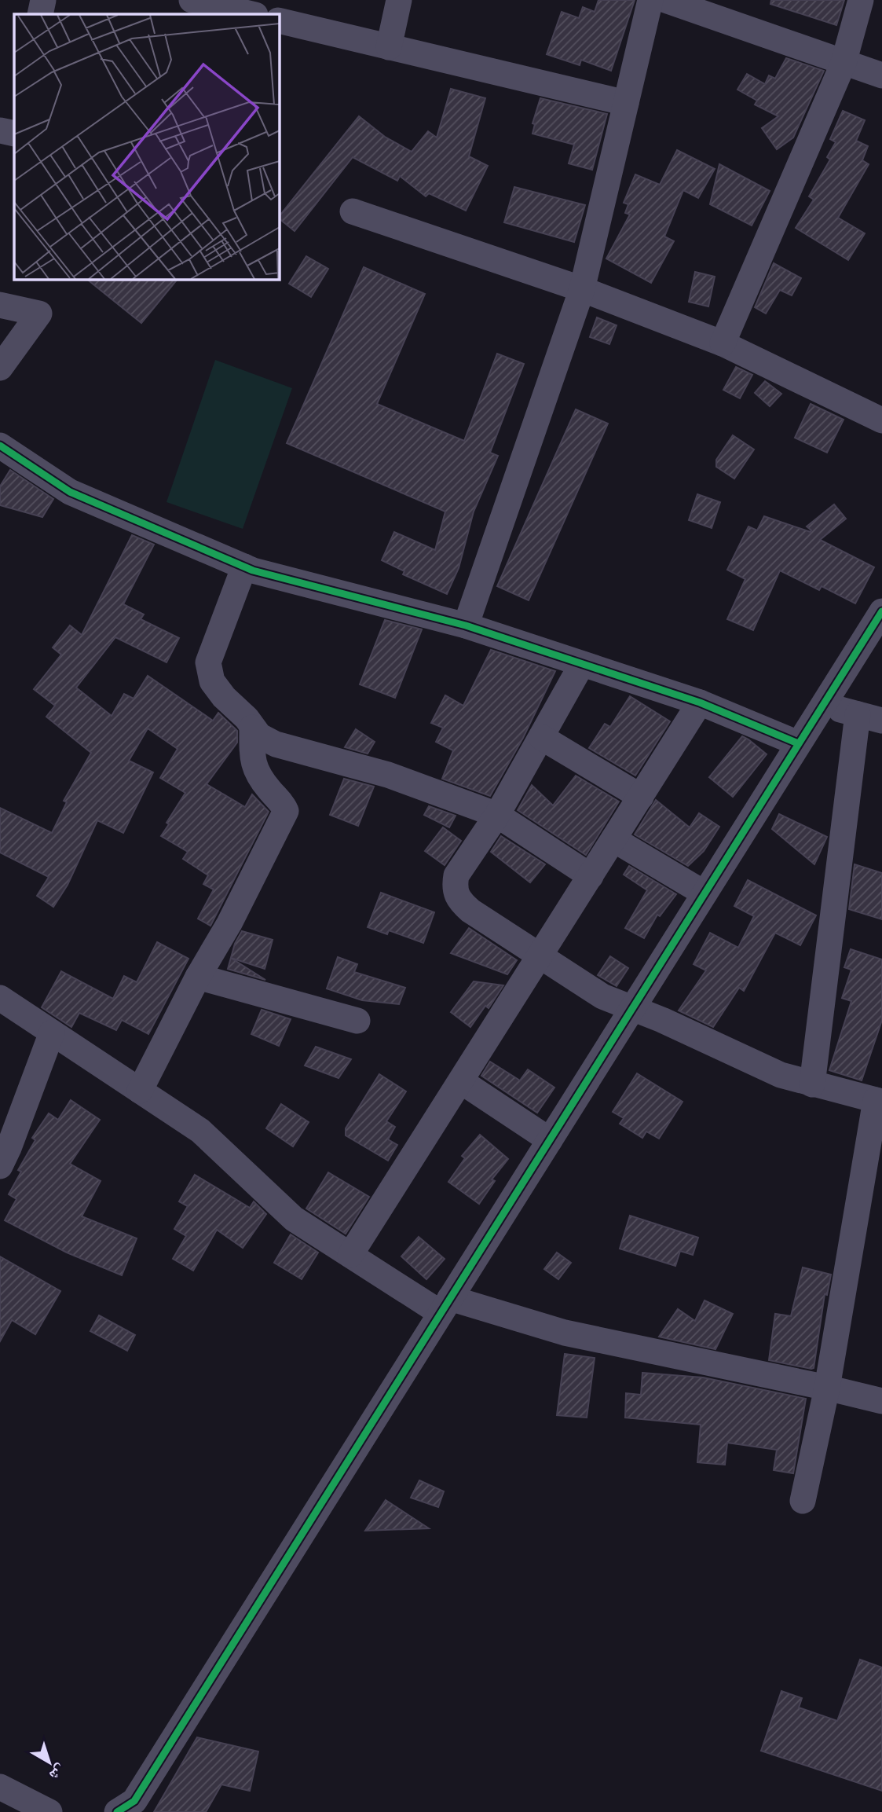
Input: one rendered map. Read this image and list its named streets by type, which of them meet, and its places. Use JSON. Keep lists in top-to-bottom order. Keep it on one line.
{"north":"bottom right"}
